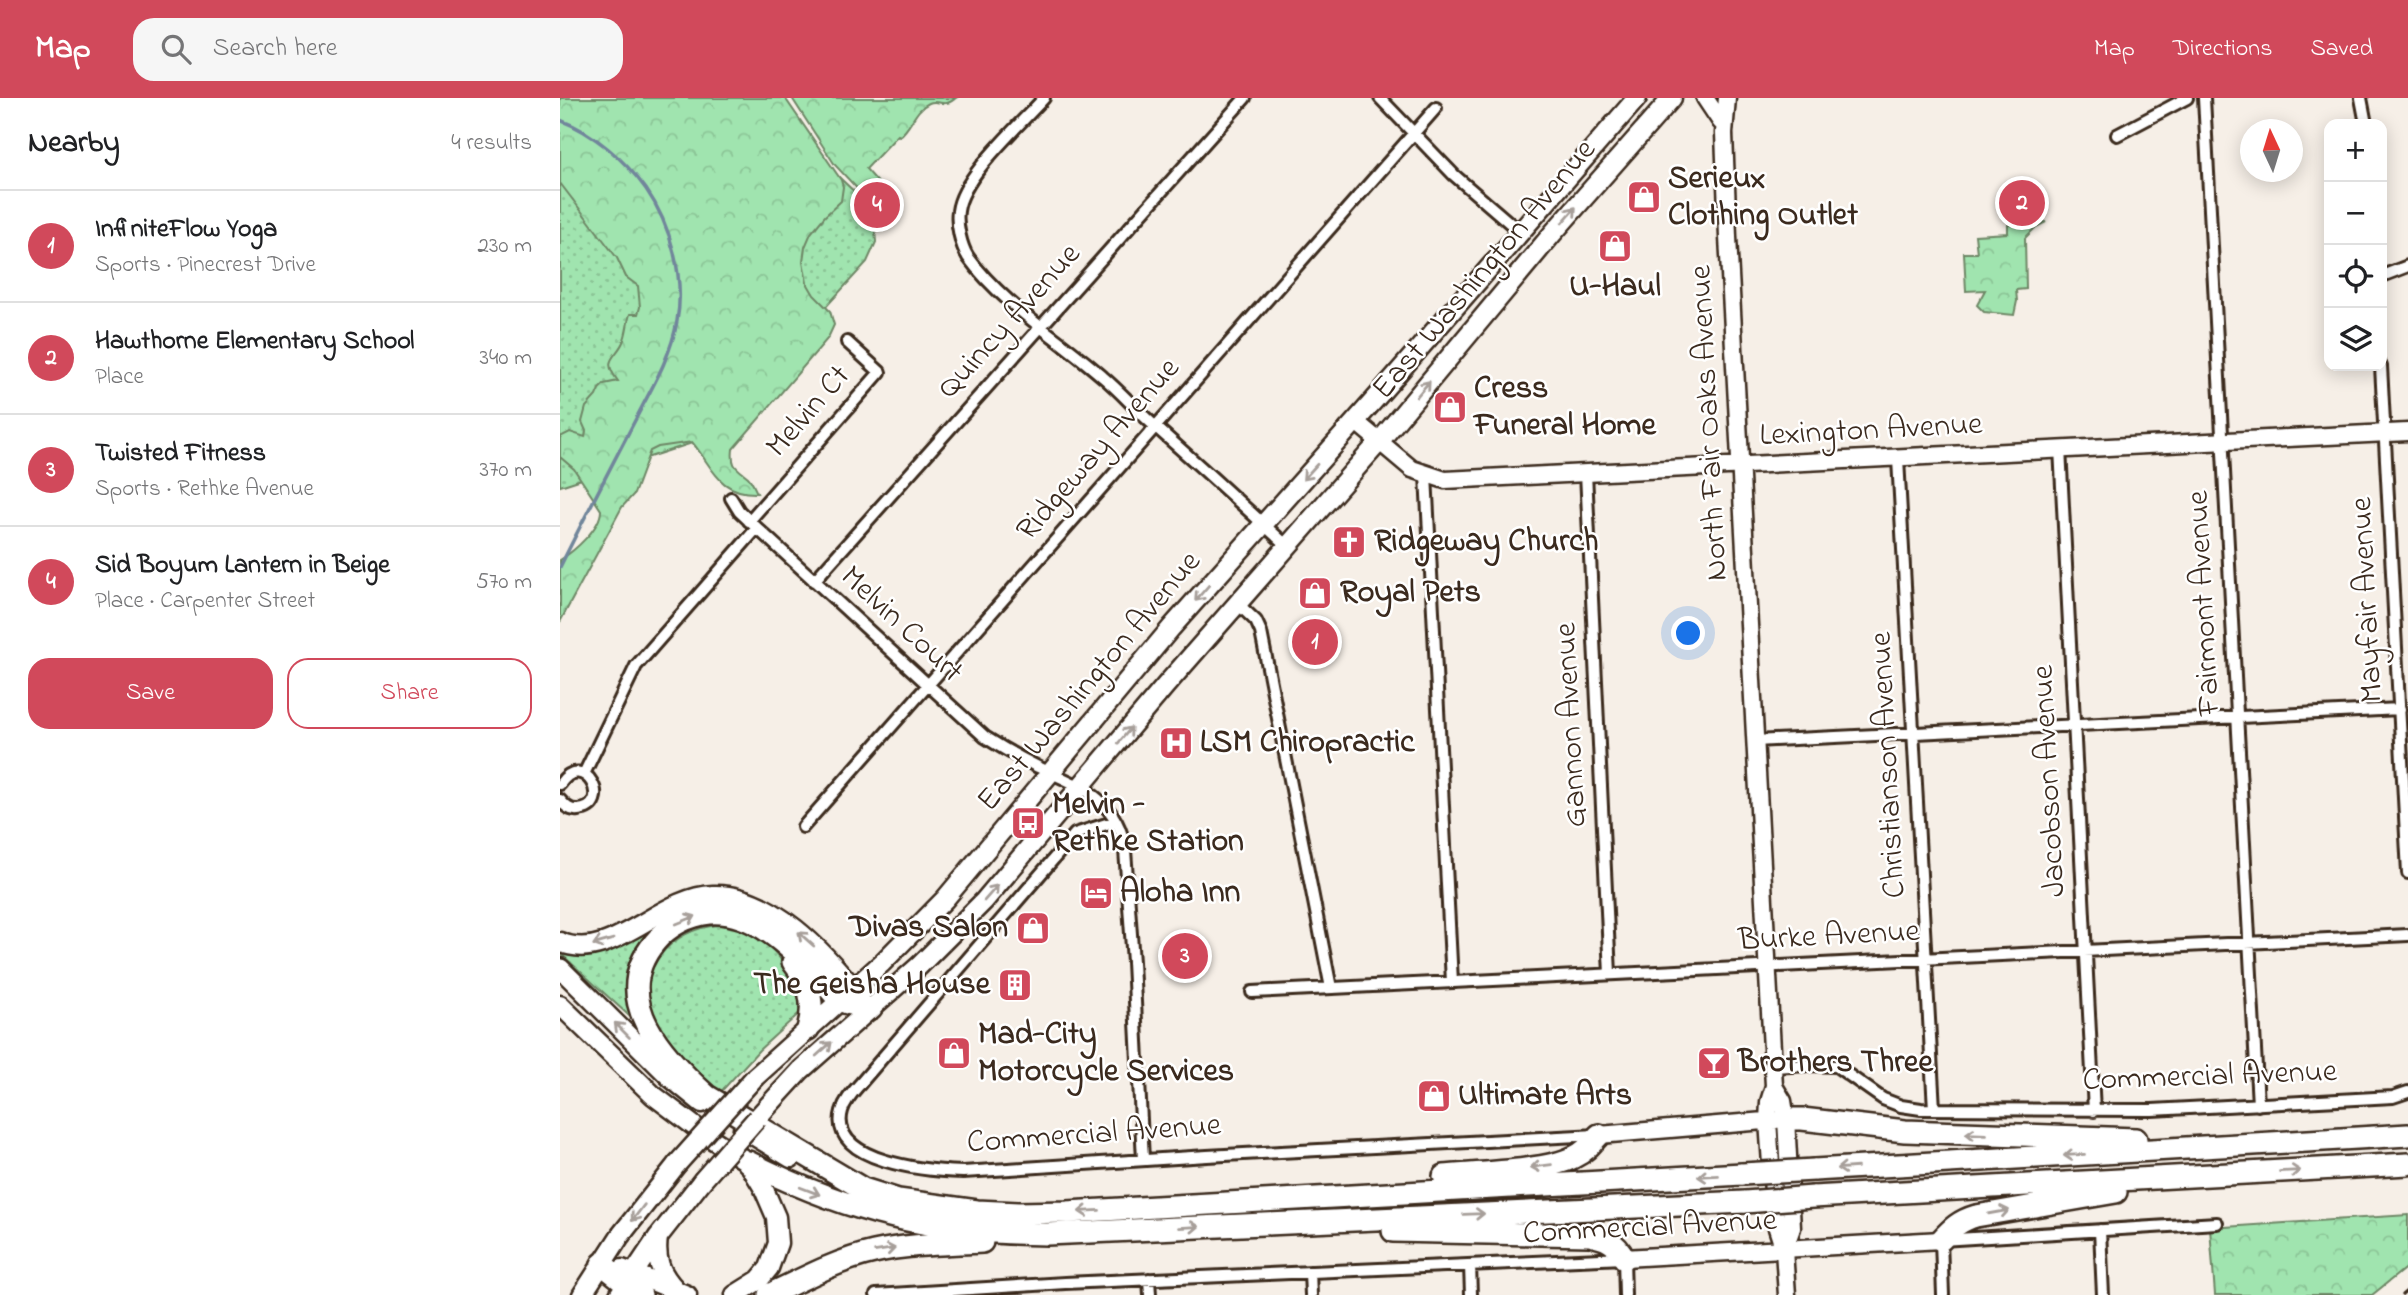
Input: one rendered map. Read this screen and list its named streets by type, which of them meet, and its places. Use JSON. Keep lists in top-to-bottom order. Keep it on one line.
{"streets":{"main road":["East Washington Avenue"],"street":["Quincy Avenue","Melvin Ct","North Fair Oaks Avenue","Lexington Avenue","Ridgeway Avenue","Mayfair Avenue","Fairmont Avenue","Melvin Court","Gannon Avenue","Christianson Avenue","Jacobson Avenue","Burke Avenue","Commercial Avenue"]},"crossings":[["East Washington Avenue","Lexington Avenue"],["East Washington Avenue","Melvin Court"],["Quincy Avenue","Melvin Court"],["Melvin Ct","Melvin Court"],["North Fair Oaks Avenue","Lexington Avenue"],["North Fair Oaks Avenue","Burke Avenue"],["North Fair Oaks Avenue","Commercial Avenue"],["Lexington Avenue","Mayfair Avenue"],["Lexington Avenue","Fairmont Avenue"],["Lexington Avenue","Gannon Avenue"],["Lexington Avenue","Christianson Avenue"],["Lexington Avenue","Jacobson Avenue"],["Ridgeway Avenue","Melvin Court"],["Fairmont Avenue","Burke Avenue"],["Fairmont Avenue","Commercial Avenue"],["Melvin Court","Commercial Avenue"],["Gannon Avenue","Burke Avenue"],["Christianson Avenue","Burke Avenue"],["Christianson Avenue","Commercial Avenue"],["Jacobson Avenue","Burke Avenue"],["Jacobson Avenue","Commercial Avenue"]],"places":{"shop":["Serieux Clothing Outlet","U-Haul","Cress Funeral Home","Royal Pets","Divas Salon","Mad-City Motorcycle Services","Ultimate Arts"],"church":["Ridgeway Church"],"hospital":["LSM Chiropractic"],"bus stop":["Melvin - Rethke Station"],"hotel":["Aloha Inn"],"building":["The Geisha House"],"bar":["Brothers Three"]},"north":"top","page":{"header":"Map","search":"Search here","nav":["Map","Directions","Saved"],"heading":["Nearby","4 results"],"map_buttons":["+","−"],"pins":["2","4","1","3"],"list":[{"mark":"1","name":"InfiniteFlow Yoga","note":"Sports · Pinecrest Drive","value":"230 m"},{"mark":"2","name":"Hawthorne Elementary School","note":"Place","value":"340 m"},{"mark":"3","name":"Twisted Fitness","note":"Sports · Rethke Avenue","value":"370 m"},{"mark":"4","name":"Sid Boyum Lantern in Beige","note":"Place · Carpenter Street","value":"570 m"}],"buttons":["Save","Share"]}}
